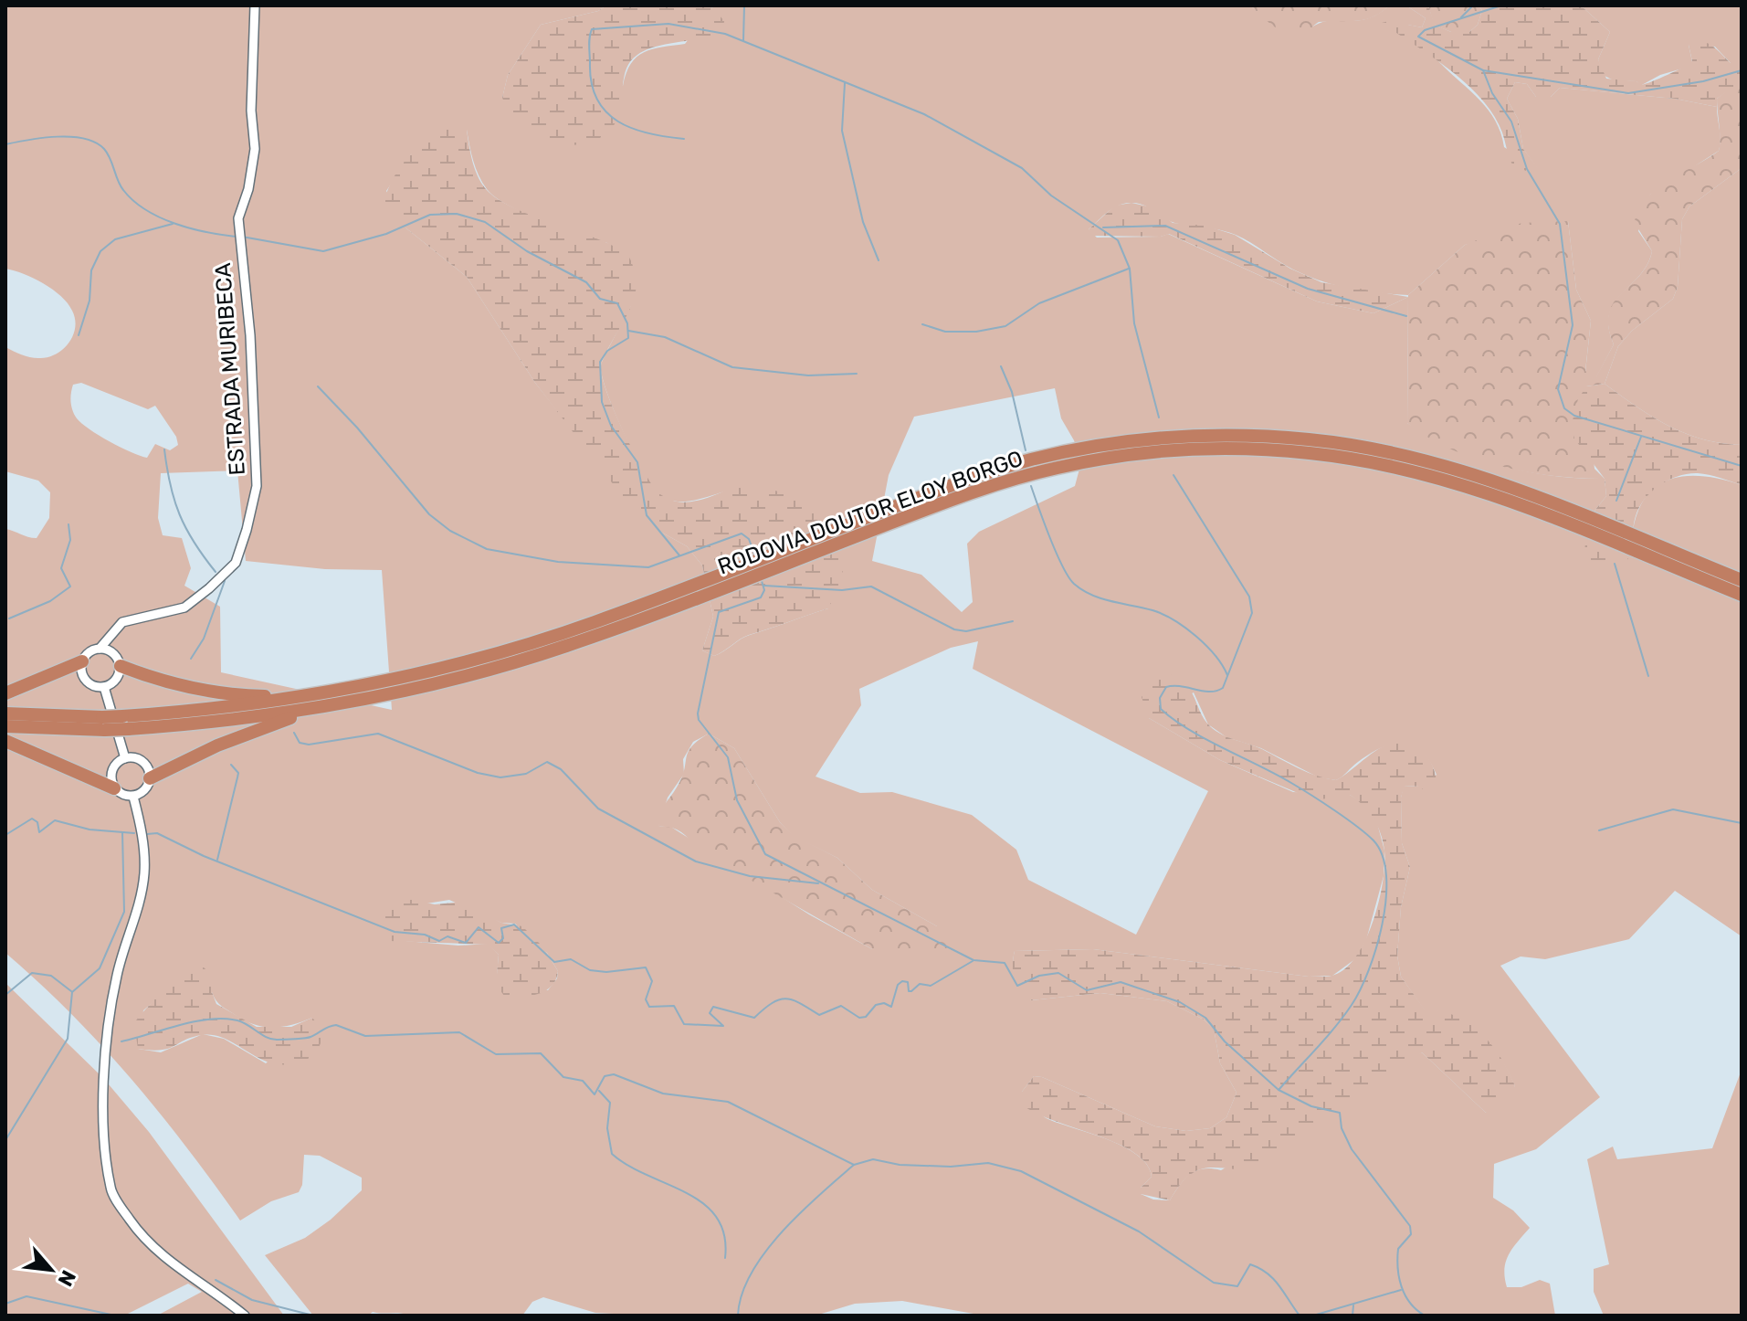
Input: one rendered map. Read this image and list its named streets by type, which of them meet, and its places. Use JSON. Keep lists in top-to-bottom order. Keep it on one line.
{"streets":{"highway":["RODOVIA DOUTOR ELOY BORGO"],"street":["ESTRADA MURIBECA"]},"north":"bottom right"}
